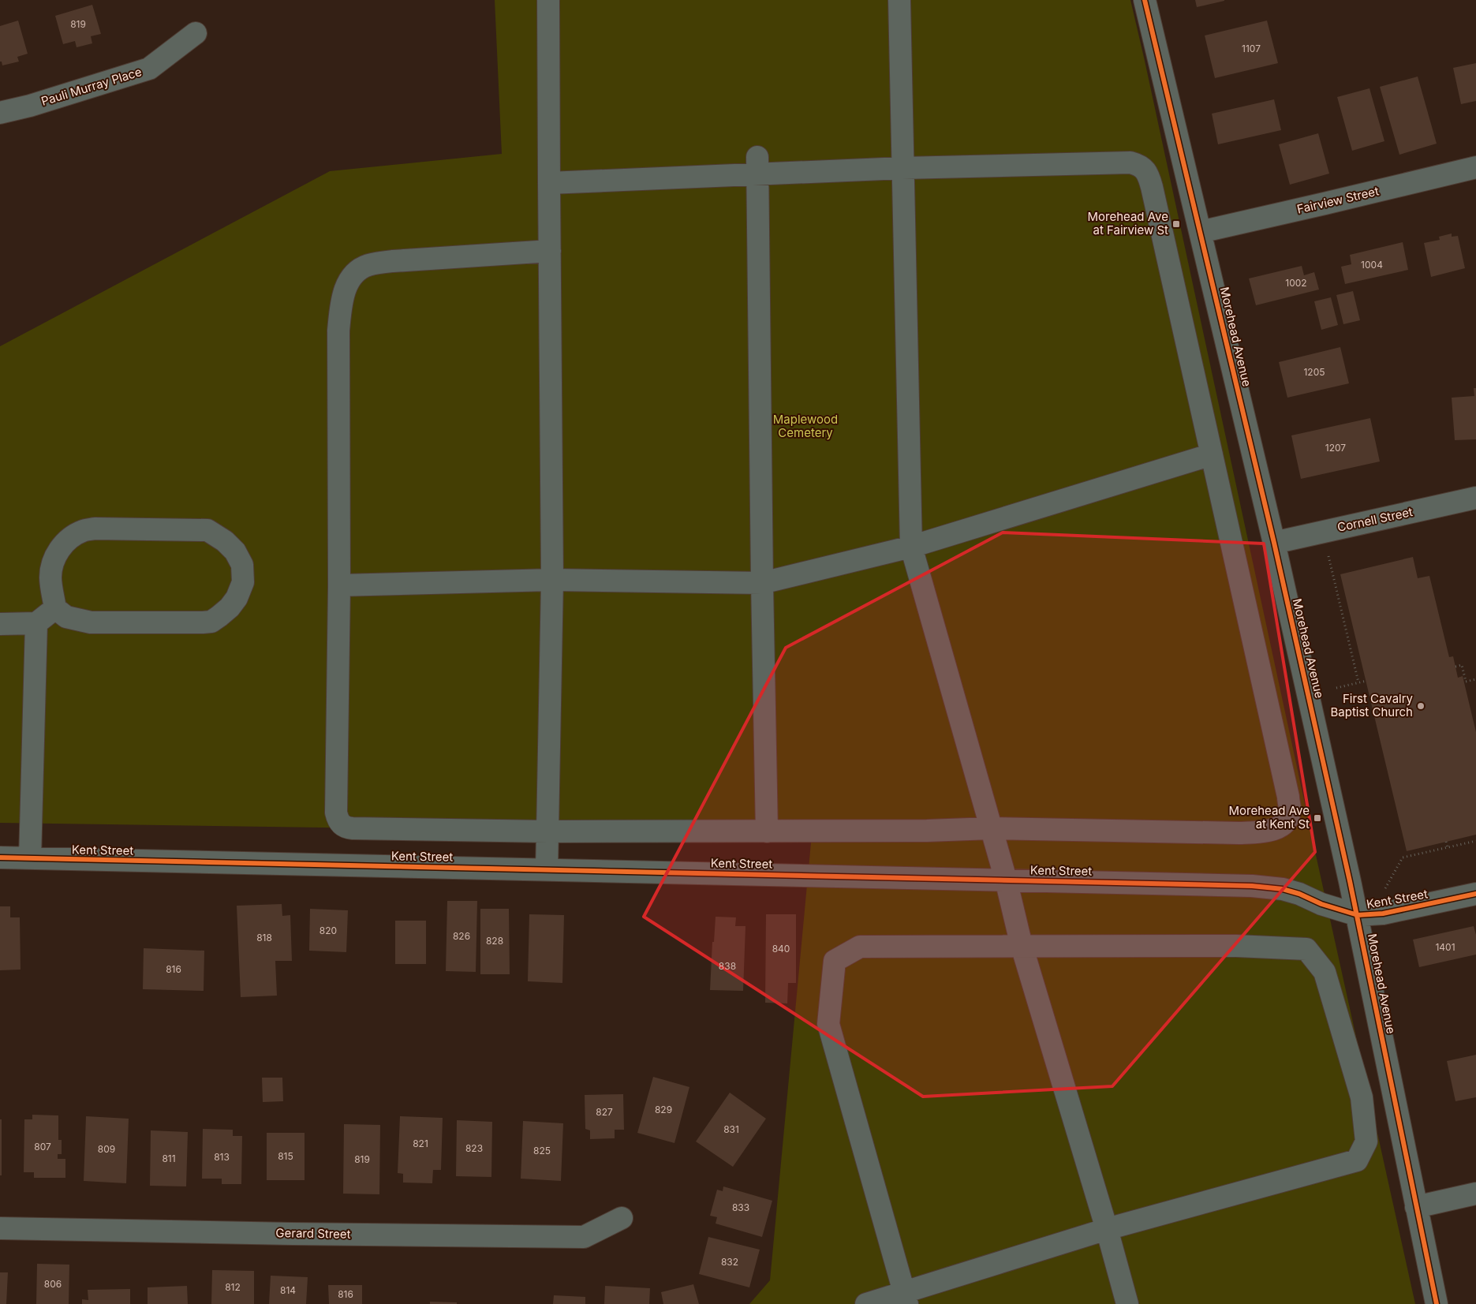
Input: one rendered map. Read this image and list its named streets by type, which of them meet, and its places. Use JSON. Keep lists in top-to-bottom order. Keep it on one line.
{"streets":{"street":["Pauli Murray Place","Fairview Street","Morehead Avenue","Cornell Street","Kent Street","Gerard Street"]},"crossings":[["Fairview Street","Morehead Avenue"],["Morehead Avenue","Cornell Street"],["Morehead Avenue","Kent Street"]],"parks":["Maplewood Cemetery"],"places":{"transit":["Morehead Ave at Fairview St","Morehead Ave at Kent St"],"other":["First Cavalry Baptist Church"]},"house_numbers":["819","1107","1004","1002","1205","1207","820","826","818","828","1401","840","838","816","829","827","831","821","807","823","809","825","815","813","811","819","833","832","806","812","814","816"]}
